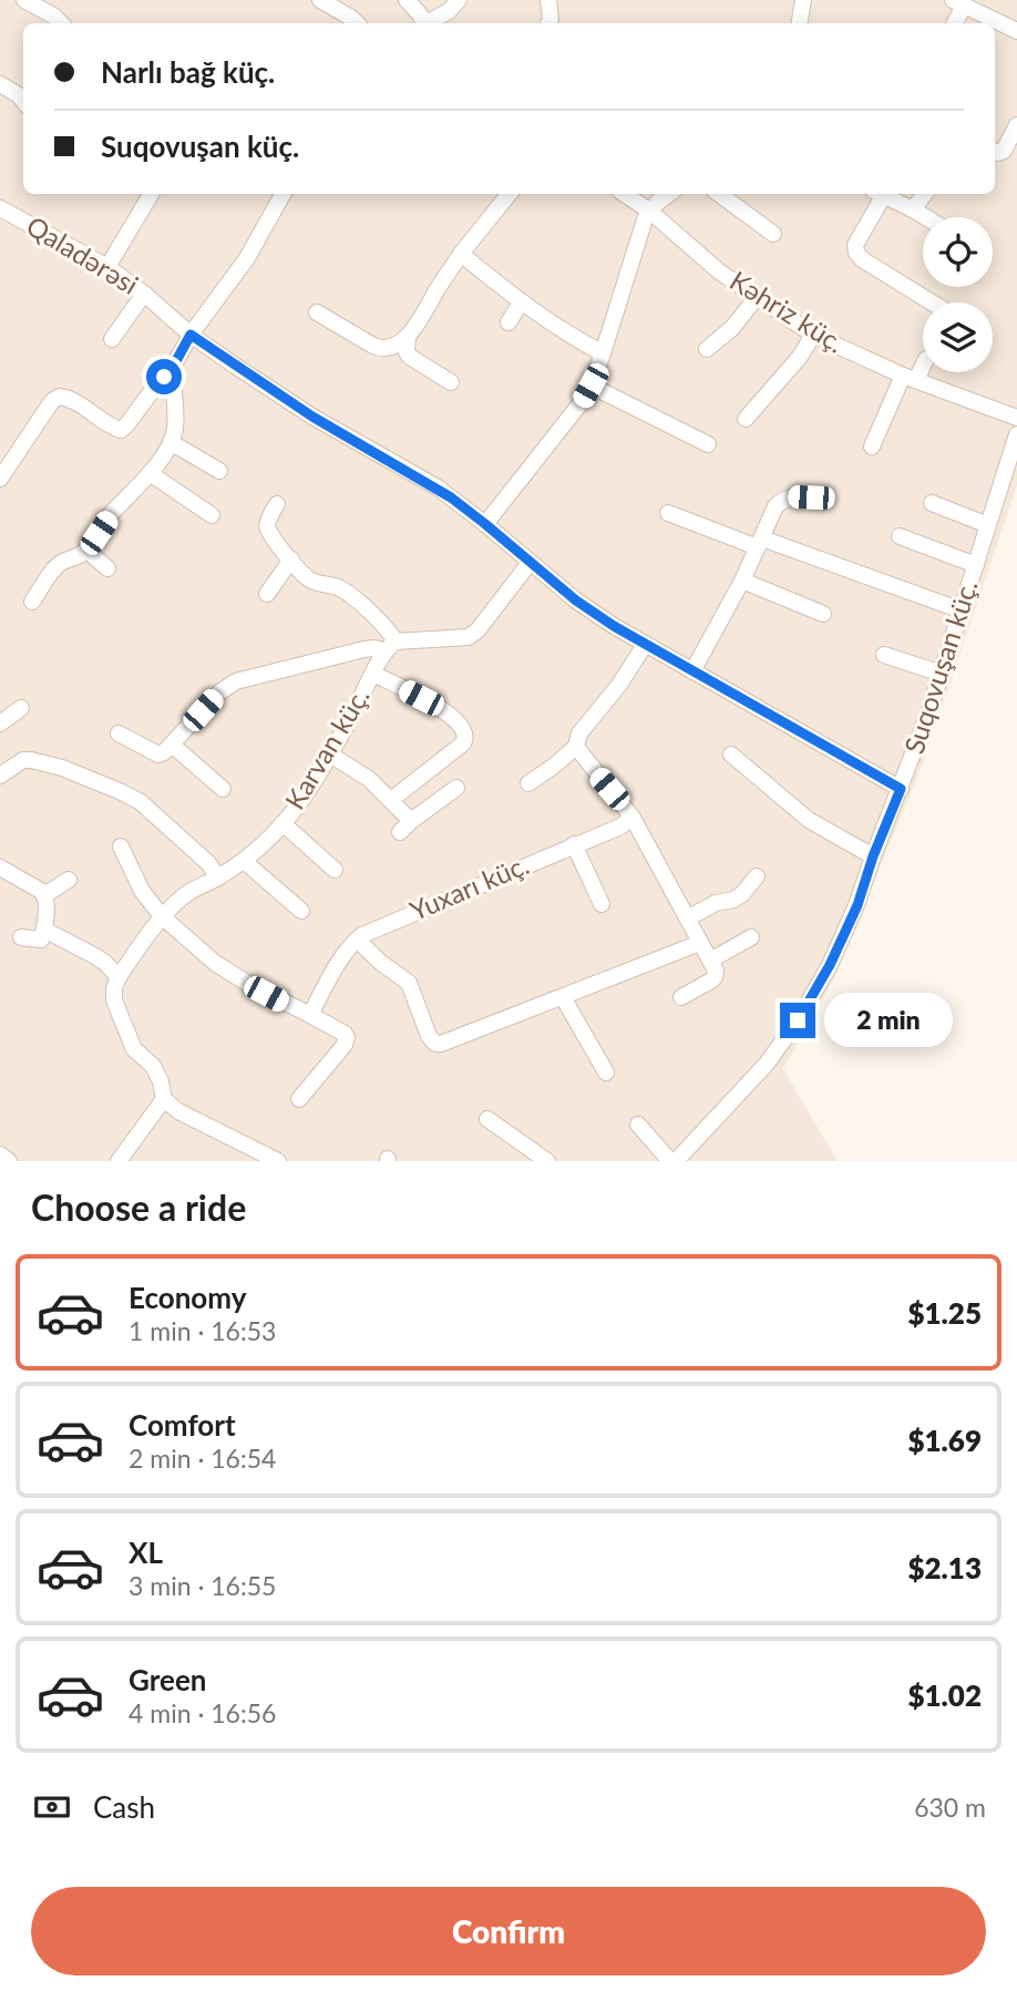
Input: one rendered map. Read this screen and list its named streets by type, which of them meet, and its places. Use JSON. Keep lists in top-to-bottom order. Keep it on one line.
{"streets":{"street":["Qaladərəsi","Kəhriz küç.","Suqovuşan küç.","Karvan küç.","Yuxarı küç."]},"crossings":[["Qaladərəsi","Suqovuşan küç."]],"page":{"banner":["Narlı bağ küç.","Suqovuşan küç."],"bubble":"2 min","heading":"Choose a ride","list":[{"name":"Economy","note":"1 min · 16:53","value":"$1.25"},{"name":"Comfort","note":"2 min · 16:54","value":"$1.69"},{"name":"XL","note":"3 min · 16:55","value":"$2.13"},{"name":"Green","note":"4 min · 16:56","value":"$1.02"}],"pay":["Cash","630 m"],"buttons":"Confirm"}}
